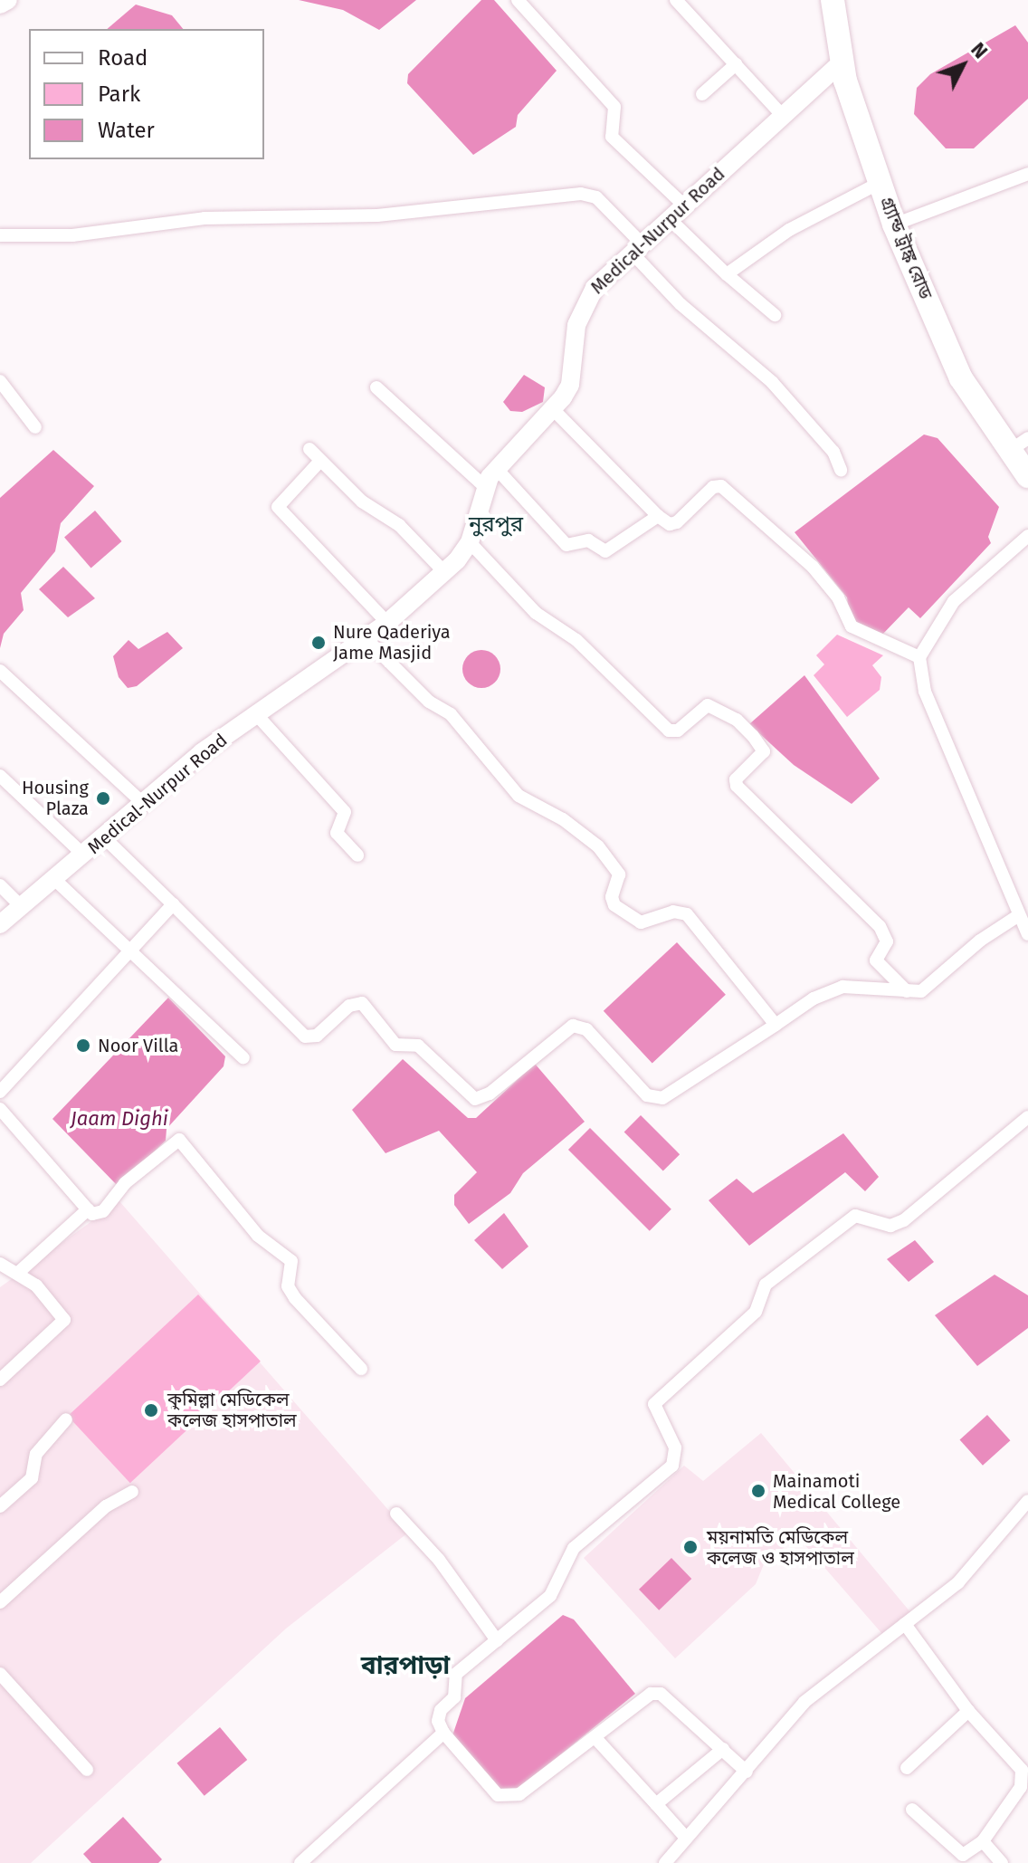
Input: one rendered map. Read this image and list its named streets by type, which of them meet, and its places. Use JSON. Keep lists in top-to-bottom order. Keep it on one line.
{"streets":{"highway":["গ্র্যান্ড ট্রাঙ্ক রোড"],"street":["Medical-Nurpur Road"]},"crossings":[["Medical-Nurpur Road","গ্র্যান্ড ট্রাঙ্ক রোড"]],"districts":["নুরপুর","বারপাড়া"],"water":["Jaam Dighi"],"places":["Nure Qaderiya Jame Masjid","Housing Plaza","Noor Villa","কুমিল্লা মেডিকেল কলেজ হাসপাতাল","Mainamoti Medical College","ময়নামতি মেডিকেল কলেজ ও হাসপাতাল"],"legend":["Road","Park","Water"],"north":"top right"}
